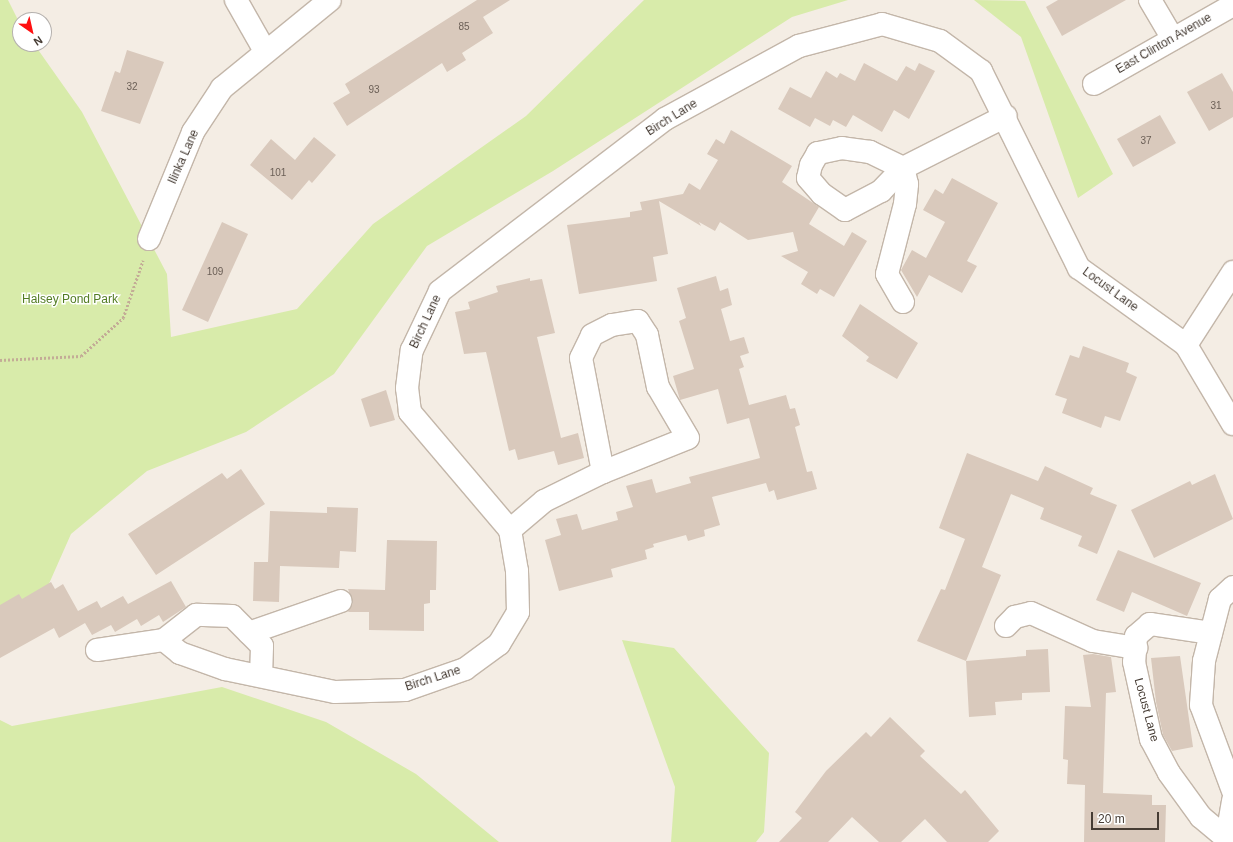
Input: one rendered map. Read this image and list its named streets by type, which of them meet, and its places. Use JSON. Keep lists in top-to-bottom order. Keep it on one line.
{"streets":{"street":["East Clinton Avenue","Birch Lane","Ilinka Lane","Locust Lane"]},"crossings":[["Birch Lane","Locust Lane"]],"parks":["Halsey Pond Park"],"house_numbers":["85","32","93","31","37","101","109"],"scale_bar":"20 m","north":"bottom right"}
